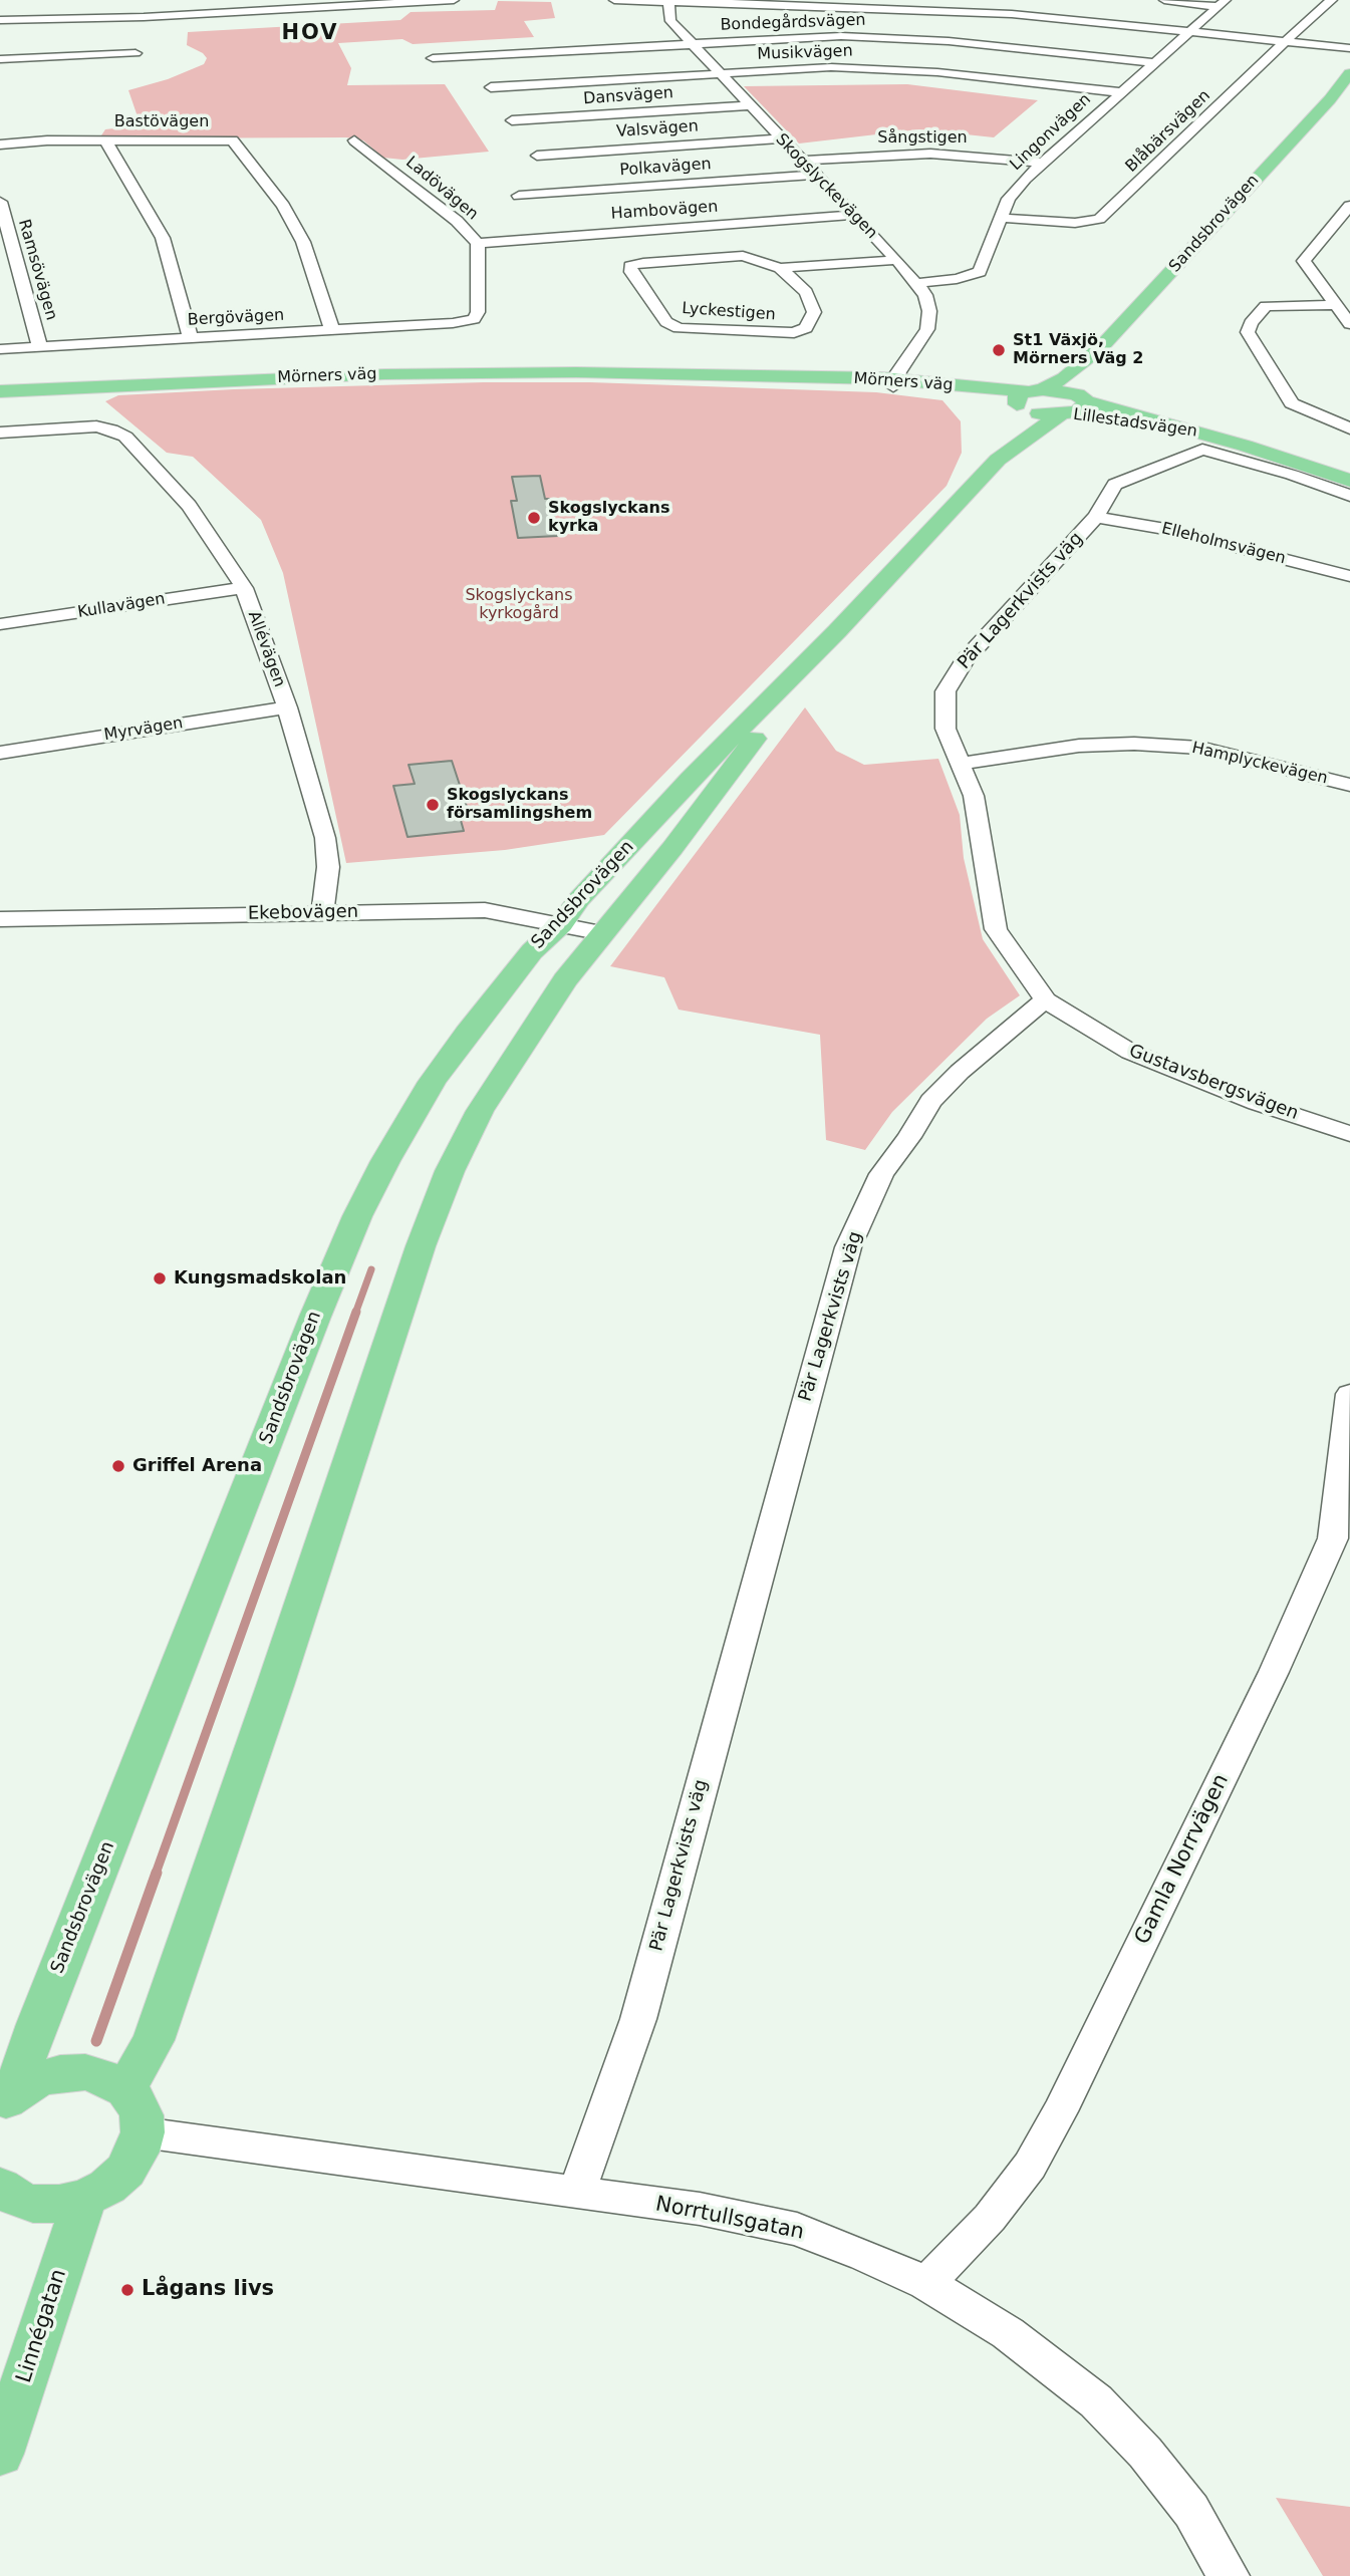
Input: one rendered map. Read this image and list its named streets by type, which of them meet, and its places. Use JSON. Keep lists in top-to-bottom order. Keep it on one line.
{"streets":{"main road":["Sandsbrovägen","Mörners väg","Lillestadsvägen","Linnégatan"],"street":["Bondegårdsvägen","Musikvägen","Dansvägen","Bastövägen","Valsvägen","Blåbärsvägen","Lingonvägen","Sångstigen","Polkavägen","Skogslyckevägen","Ladövägen","Hambovägen","Ramsövägen","Lyckestigen","Bergövägen","Elleholmsvägen","Pär Lagerkvists väg","Kullavägen","Allévägen","Myrvägen","Hamplyckevägen","Ekebovägen","Gustavsbergsvägen","Gamla Norrvägen","Norrtullsgatan"]},"crossings":[["Bondegårdsvägen","Lingonvägen"],["Bondegårdsvägen","Skogslyckevägen"],["Musikvägen","Lingonvägen"],["Musikvägen","Skogslyckevägen"],["Dansvägen","Skogslyckevägen"],["Bastövägen","Bergövägen"],["Valsvägen","Skogslyckevägen"],["Blåbärsvägen","Lingonvägen"],["Lingonvägen","Sångstigen"],["Lingonvägen","Skogslyckevägen"],["Sångstigen","Skogslyckevägen"],["Polkavägen","Skogslyckevägen"],["Skogslyckevägen","Hambovägen"],["Skogslyckevägen","Lyckestigen"],["Skogslyckevägen","Mörners väg"],["Ladövägen","Hambovägen"],["Ladövägen","Bergövägen"],["Sandsbrovägen","Mörners väg"],["Sandsbrovägen","Lillestadsvägen"],["Sandsbrovägen","Ekebovägen"],["Ramsövägen","Bergövägen"],["Mörners väg","Lillestadsvägen"],["Elleholmsvägen","Pär Lagerkvists väg"],["Pär Lagerkvists väg","Hamplyckevägen"],["Pär Lagerkvists väg","Gustavsbergsvägen"],["Pär Lagerkvists väg","Norrtullsgatan"],["Kullavägen","Allévägen"],["Allévägen","Myrvägen"],["Allévägen","Ekebovägen"],["Gamla Norrvägen","Norrtullsgatan"]],"districts":["HOV"],"parks":["Skogslyckans kyrkogård"],"places":["St1 Växjö, Mörners Väg 2","Skogslyckans kyrka","Skogslyckans församlingshem","Kungsmadskolan","Griffel Arena","Lågans livs"]}
